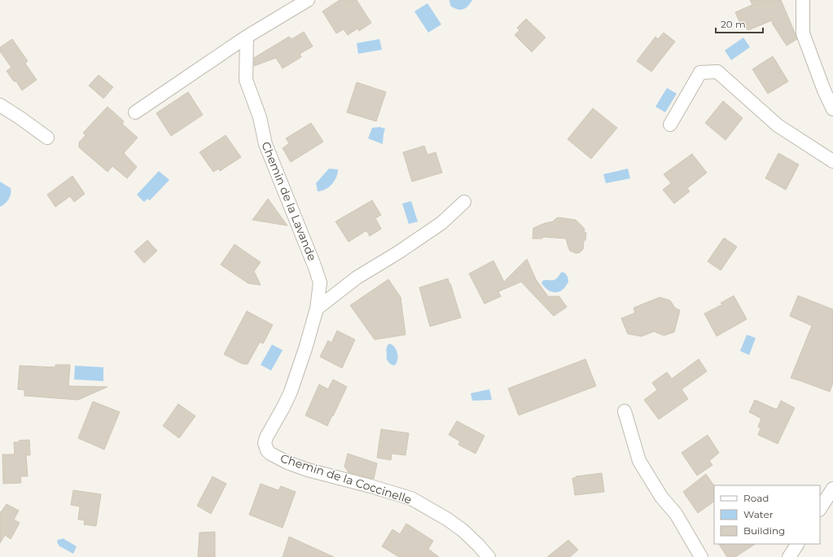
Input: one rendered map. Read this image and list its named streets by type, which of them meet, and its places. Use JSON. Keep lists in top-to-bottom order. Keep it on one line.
{"streets":{"street":["Chemin de la Lavande","Chemin de la Coccinelle"]},"crossings":[["Chemin de la Lavande","Chemin de la Coccinelle"]],"legend":["Road","Water","Building"],"scale_bar":"20 m"}
